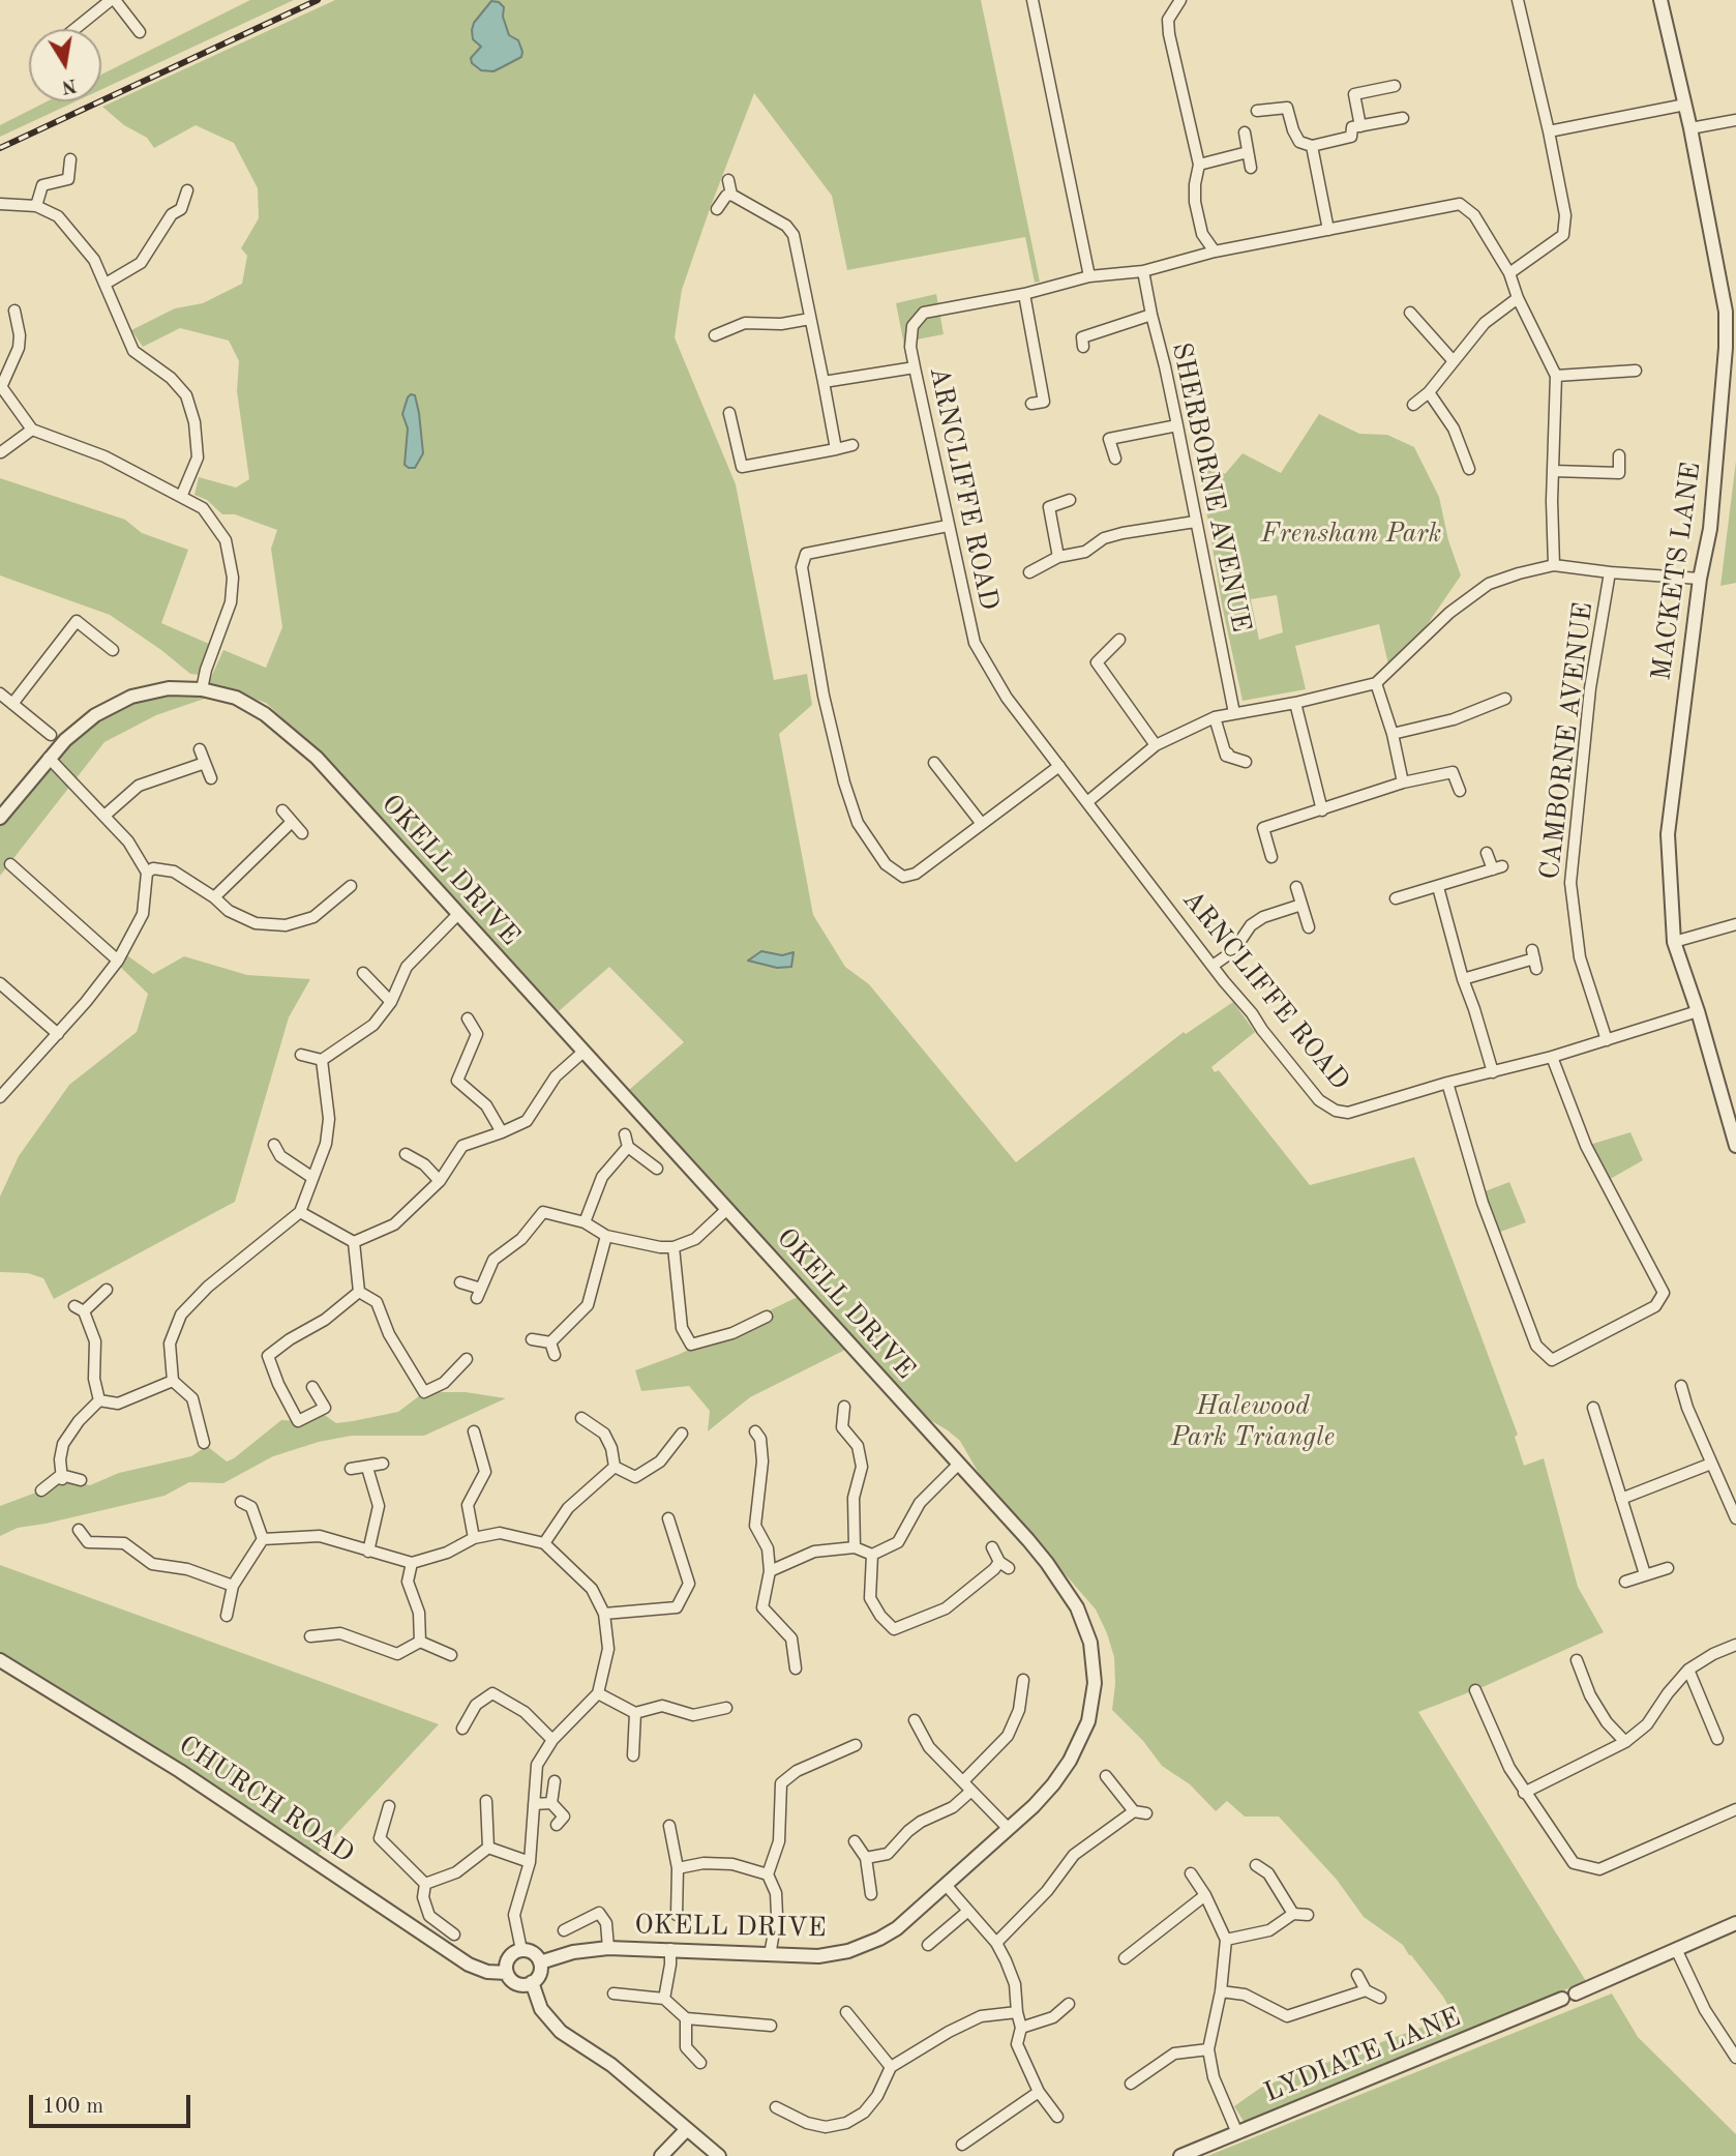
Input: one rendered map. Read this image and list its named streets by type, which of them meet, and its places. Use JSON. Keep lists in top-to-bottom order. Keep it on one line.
{"streets":{"street":["SHERBORNE AVENUE","ARNCLIFFE ROAD","MACKETS LANE","CAMBORNE AVENUE","OKELL DRIVE","CHURCH ROAD","LYDIATE LANE"]},"crossings":[["SHERBORNE AVENUE","ARNCLIFFE ROAD"],["ARNCLIFFE ROAD","MACKETS LANE"],["ARNCLIFFE ROAD","CAMBORNE AVENUE"],["OKELL DRIVE","CHURCH ROAD"]],"parks":["Frensham Park","Halewood Park Triangle"],"scale_bar":"100 m","north":"bottom"}
